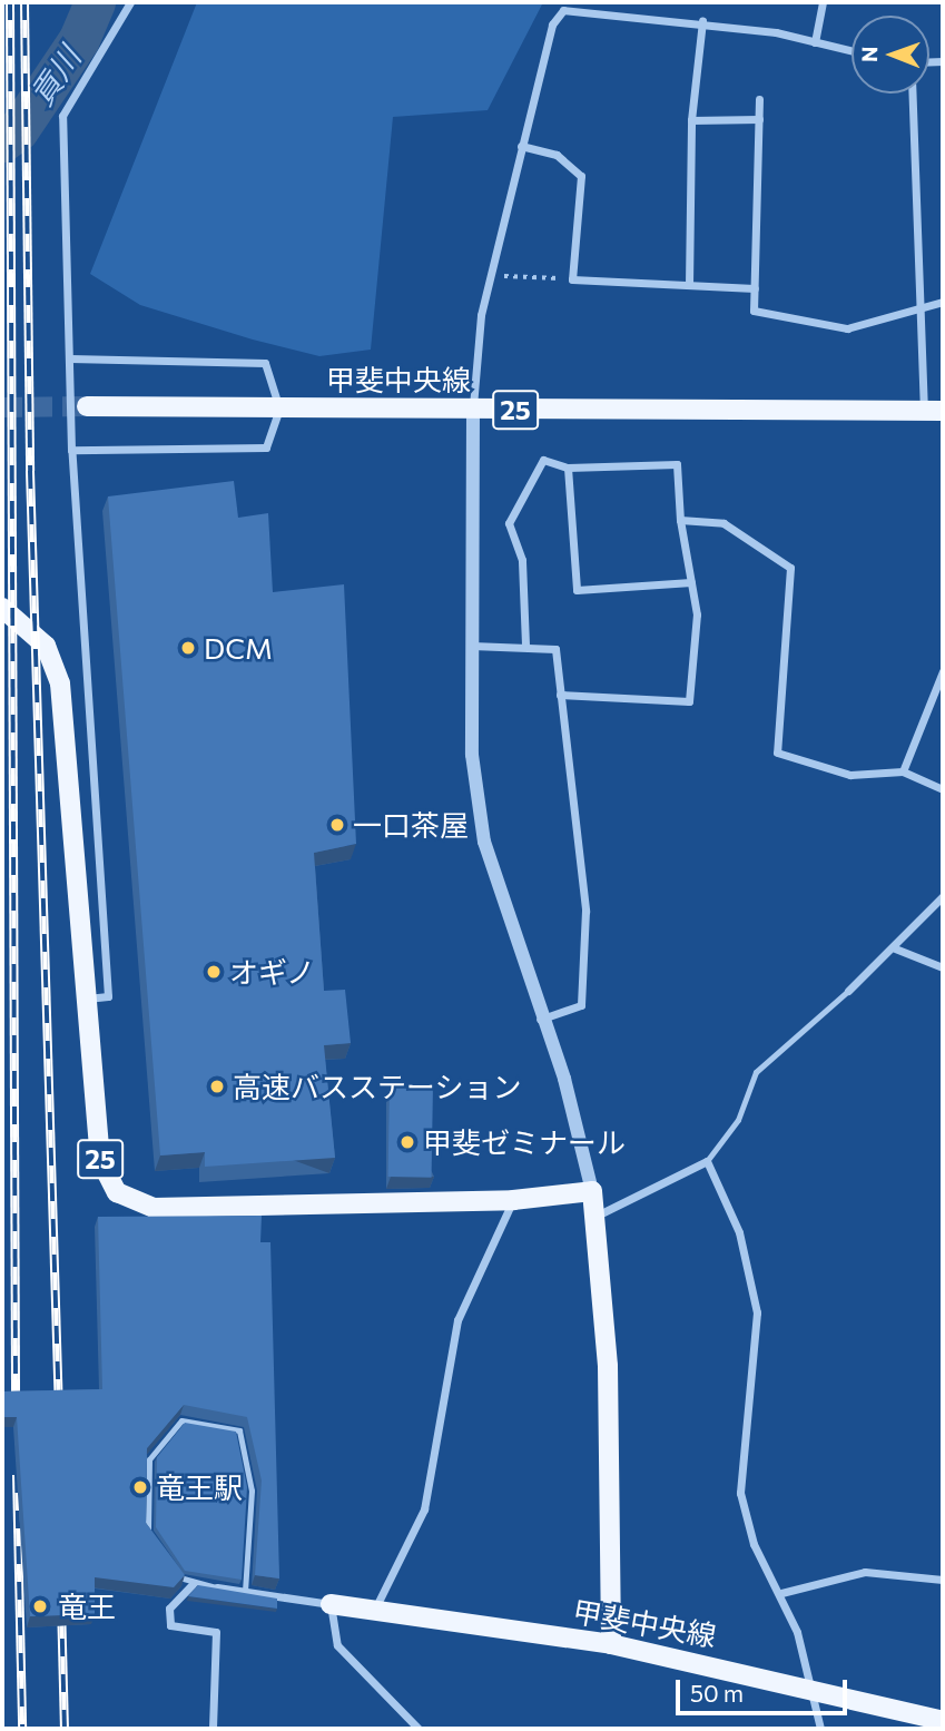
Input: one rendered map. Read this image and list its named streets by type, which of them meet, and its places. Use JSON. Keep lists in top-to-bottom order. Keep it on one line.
{"streets":{"main road":["甲斐中央線","25"]},"water":["貢川"],"places":["DCM","一口茶屋","オギノ","高速バスステーション","甲斐ゼミナール","竜王駅","竜王"],"scale_bar":"50 m","north":"left"}
